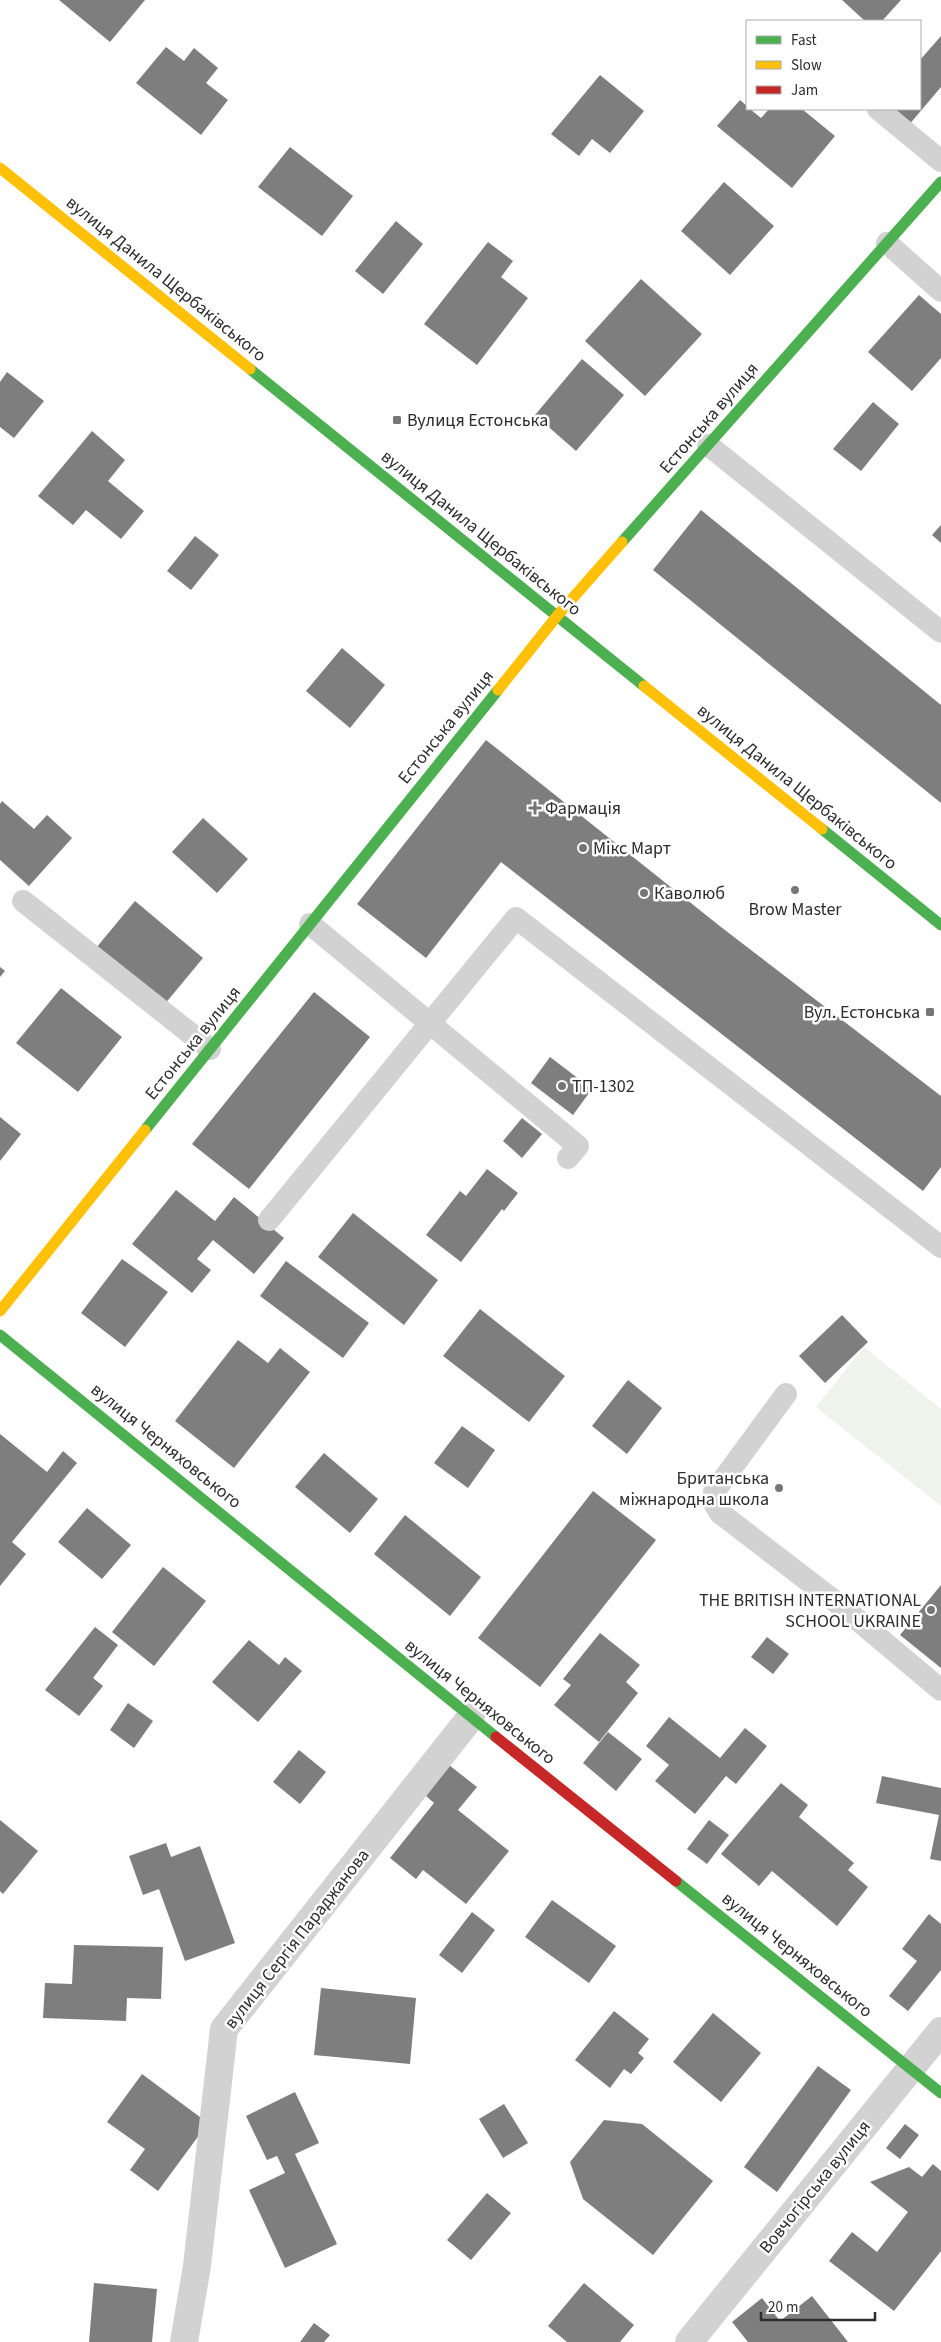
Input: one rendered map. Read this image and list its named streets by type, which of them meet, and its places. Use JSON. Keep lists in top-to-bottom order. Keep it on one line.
{"streets":{"street":["вулиця Данила Щербаківського","Естонська вулиця","вулиця Черняховського","вулиця Сергія Параджанова","Вовчогірська вулиця"]},"crossings":[["вулиця Данила Щербаківського","Естонська вулиця"],["вулиця Черняховського","вулиця Сергія Параджанова"],["вулиця Черняховського","Вовчогірська вулиця"]],"places":{"transit":["Вулиця Естонська","Вул. Естонська"],"health":["Фармація"],"other":["Мікс Март","Brow Master","Каволюб","ТП-1302","Британська міжнародна школа","THE BRITISH INTERNATIONAL SCHOOL UKRAINE"]},"legend":["Fast","Slow","Jam"],"scale_bar":"20 m"}
